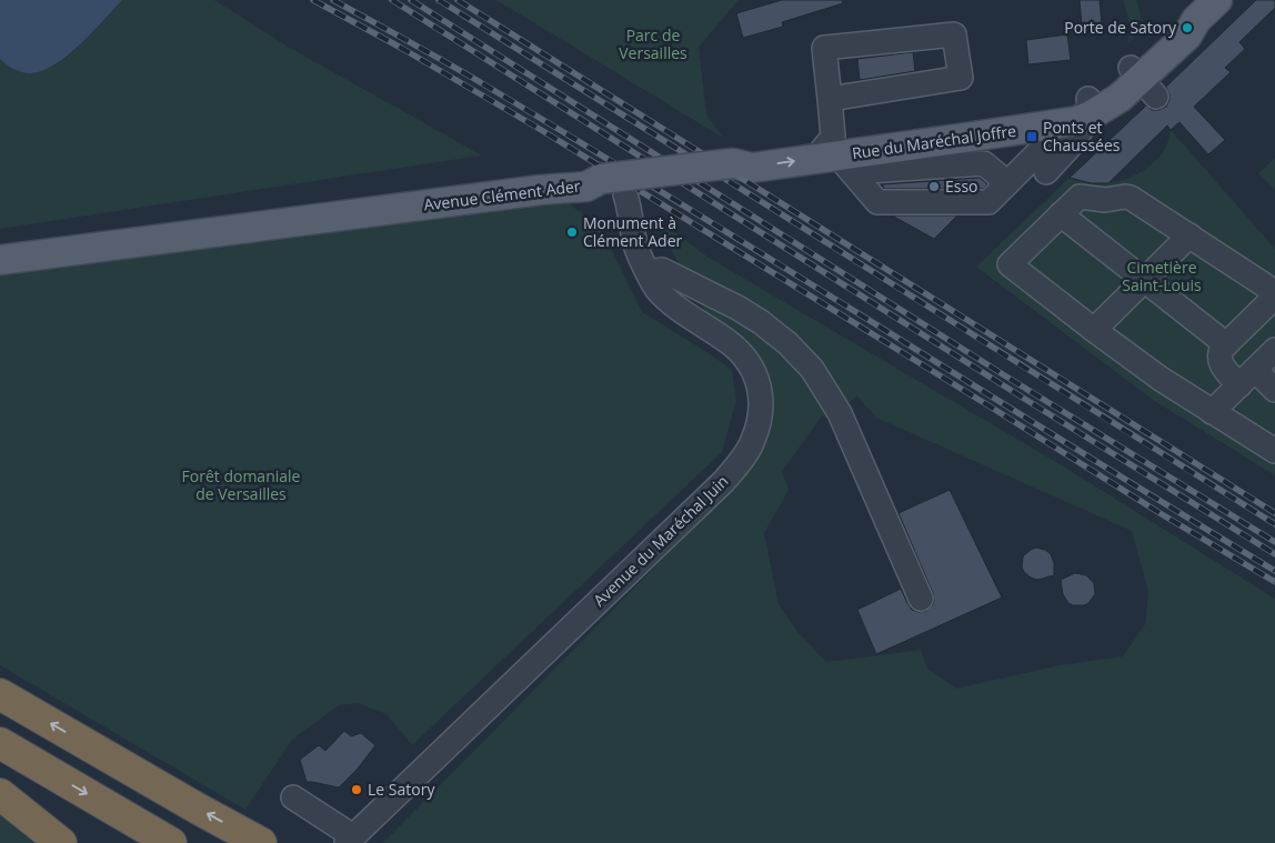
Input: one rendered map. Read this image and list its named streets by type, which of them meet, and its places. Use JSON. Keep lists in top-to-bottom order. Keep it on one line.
{"streets":{"main road":["Rue du Maréchal Joffre","Avenue Clément Ader"],"street":["Avenue du Maréchal Juin"]},"crossings":[["Rue du Maréchal Joffre","Avenue Clément Ader"]],"parks":["Parc de Versailles","Cimetière Saint-Louis","Forêt domaniale de Versailles"],"places":{"other":["Porte de Satory","Esso","Monument à Clément Ader","Le Satory"],"transit":["Ponts et Chaussées"]}}
